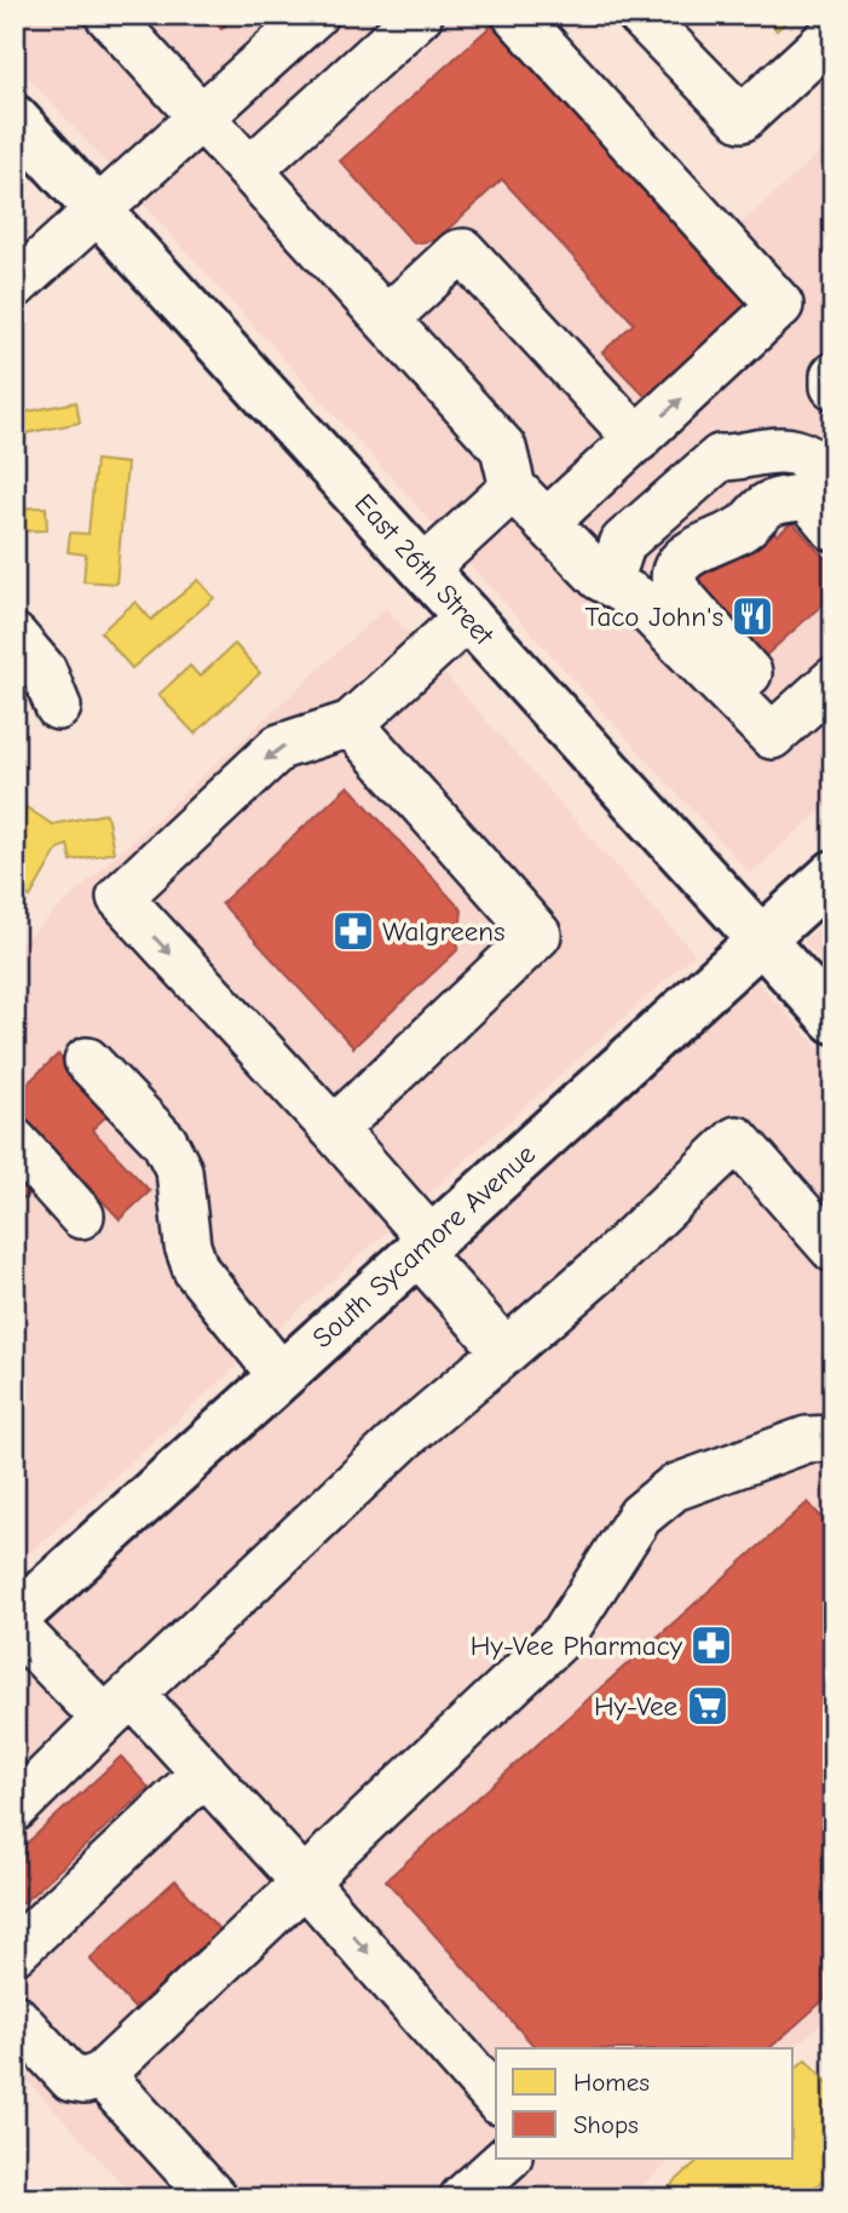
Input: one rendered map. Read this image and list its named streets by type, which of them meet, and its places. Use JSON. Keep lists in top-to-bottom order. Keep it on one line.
{"streets":{"main road":["East 26th Street","South Sycamore Avenue"]},"crossings":[["East 26th Street","South Sycamore Avenue"]],"places":{"restaurant":["Taco John's"],"pharmacy":["Walgreens","Hy-Vee Pharmacy"],"supermarket":["Hy-Vee"]},"legend":["Homes","Shops"]}
